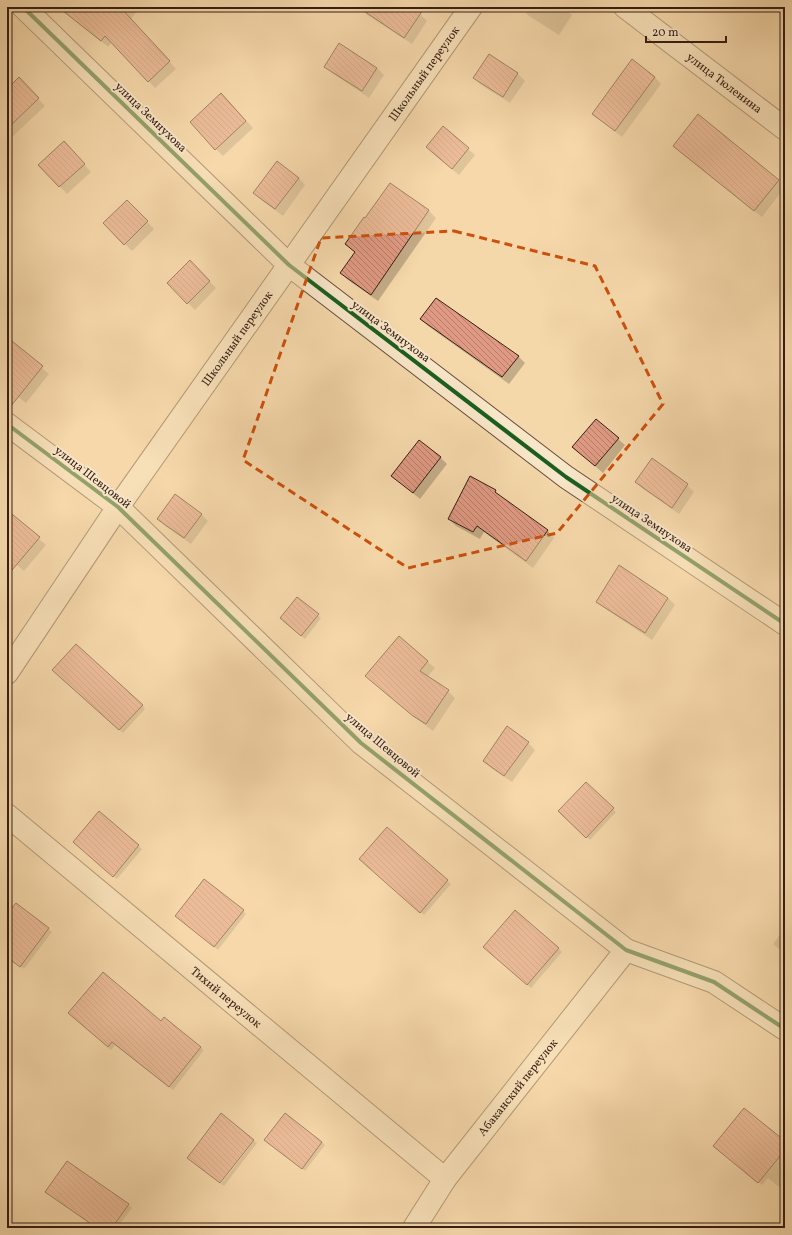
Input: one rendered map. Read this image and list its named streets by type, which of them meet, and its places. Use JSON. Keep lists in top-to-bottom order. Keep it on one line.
{"streets":{"street":["Школьный переулок","улица Тюленина","улица Земнухова","улица Шевцовой","Тихий переулок","Абаканский переулок"]},"crossings":[["Школьный переулок","улица Земнухова"],["Школьный переулок","улица Шевцовой"],["улица Шевцовой","Абаканский переулок"],["Тихий переулок","Абаканский переулок"]],"scale_bar":"20 m"}
